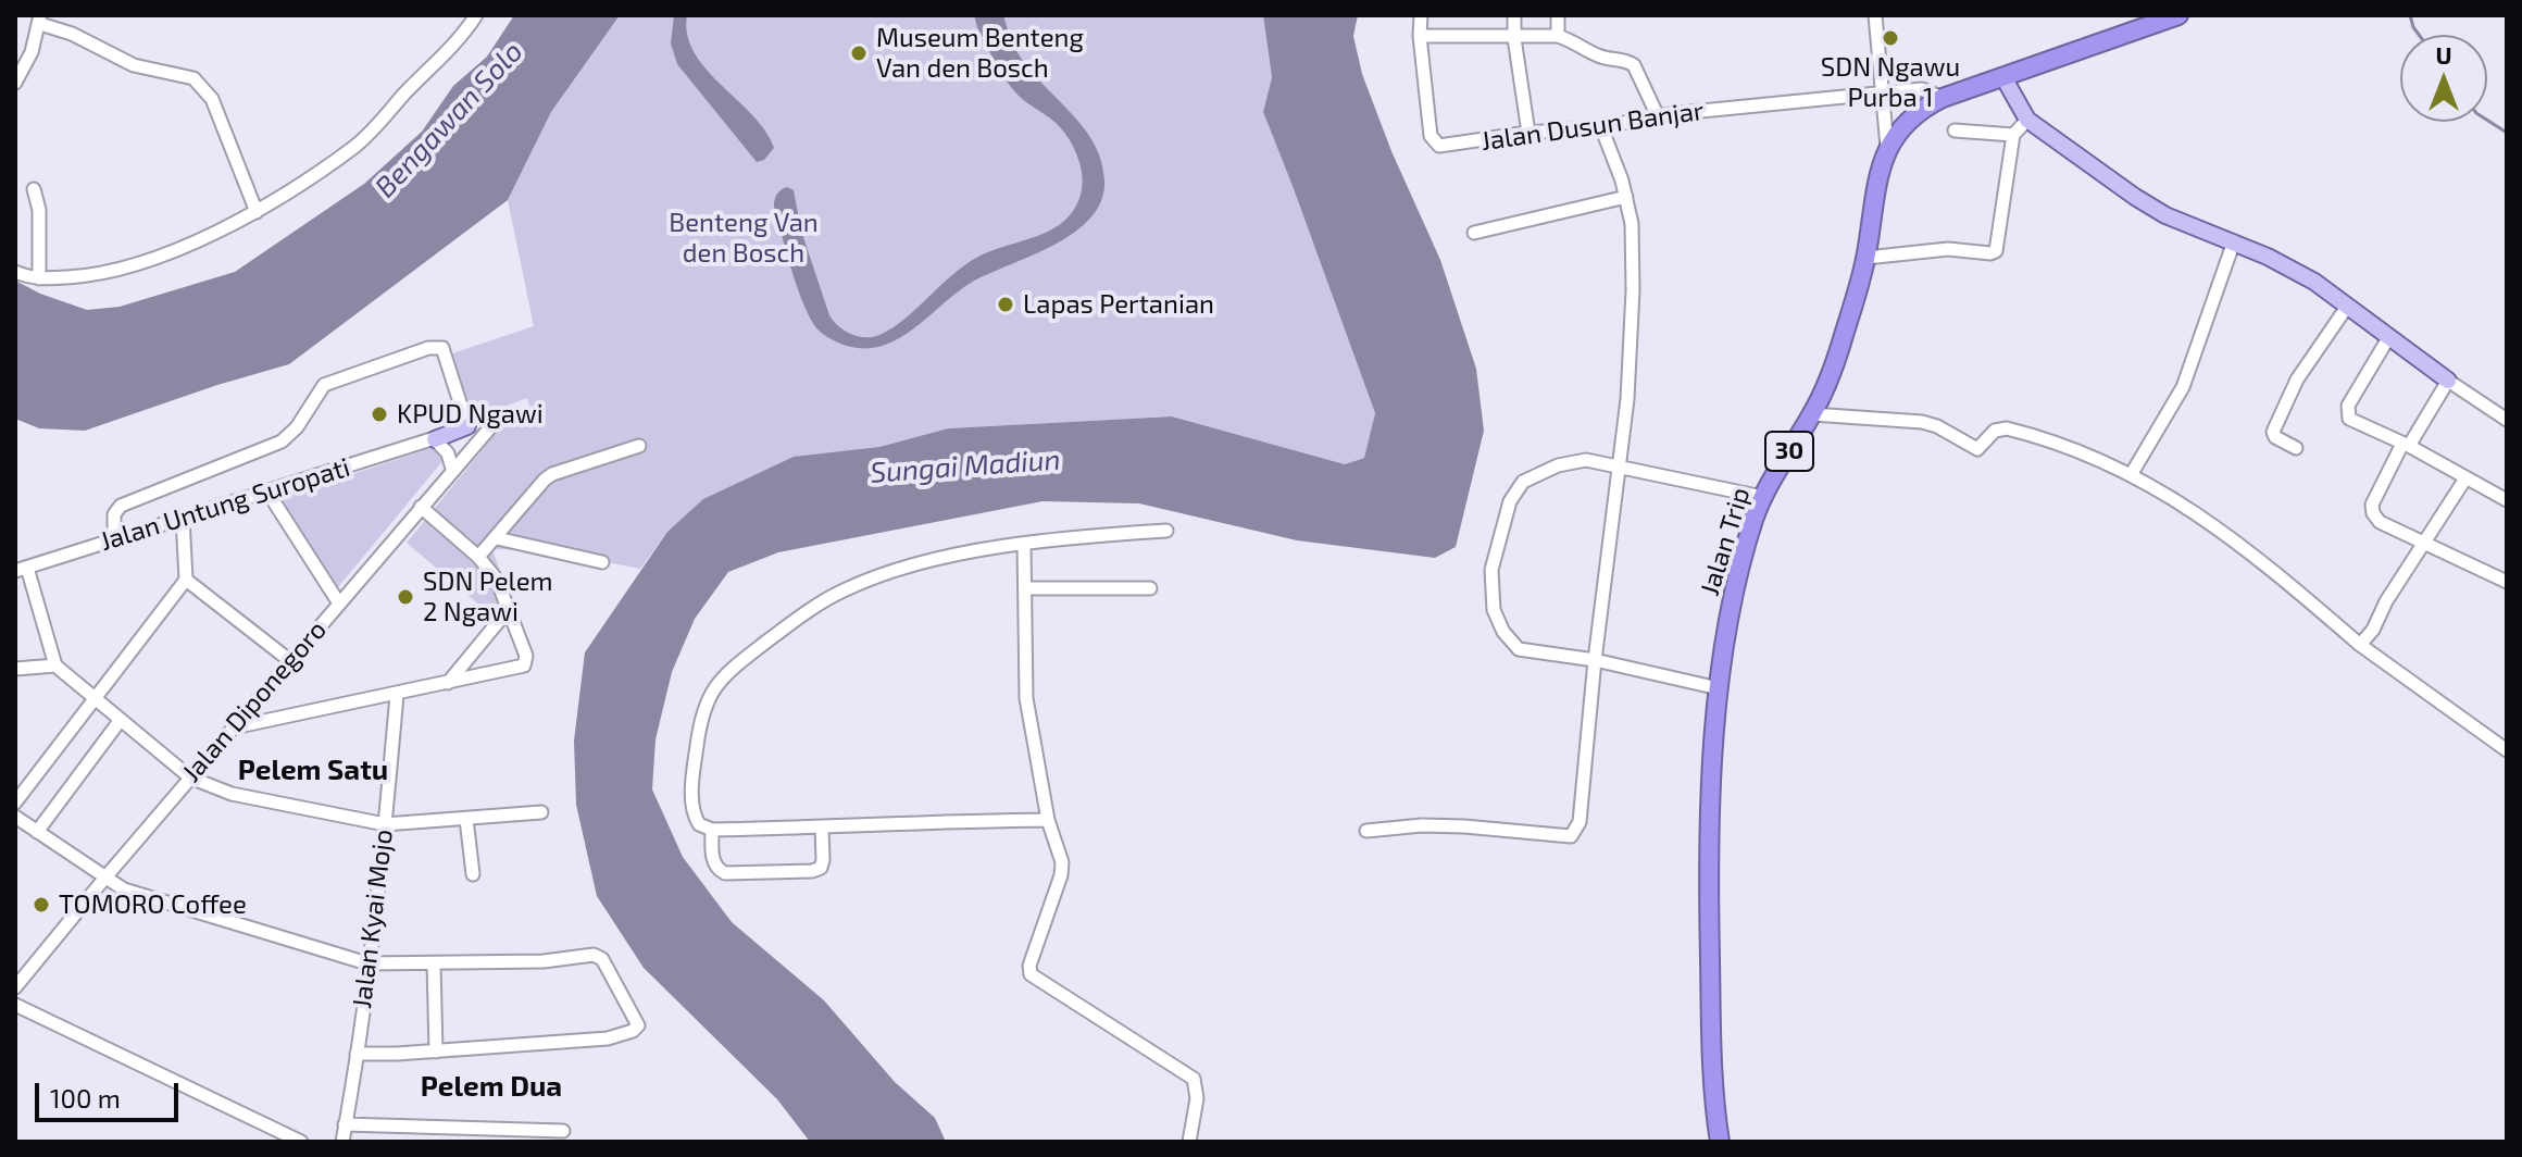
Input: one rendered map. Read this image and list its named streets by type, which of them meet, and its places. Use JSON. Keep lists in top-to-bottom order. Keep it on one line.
{"streets":{"highway":["30","Jalan Trip"],"main road":["Jalan Untung Suropati"],"street":["Jalan Dusun Banjar","Jalan Diponegoro","Jalan Kyai Mojo"]},"crossings":[["Jalan Dusun Banjar","Jalan Trip"],["Jalan Untung Suropati","Jalan Diponegoro"]],"districts":["Pelem Satu","Pelem Dua"],"water":["Bengawan Solo","Sungai Madiun"],"parks":["Benteng Van den Bosch"],"places":["SDN Ngawu Purba 1","Museum Benteng Van den Bosch","Lapas Pertanian","KPUD Ngawi","SDN Pelem 2 Ngawi","TOMORO Coffee"],"scale_bar":"100 m","north":"top"}
